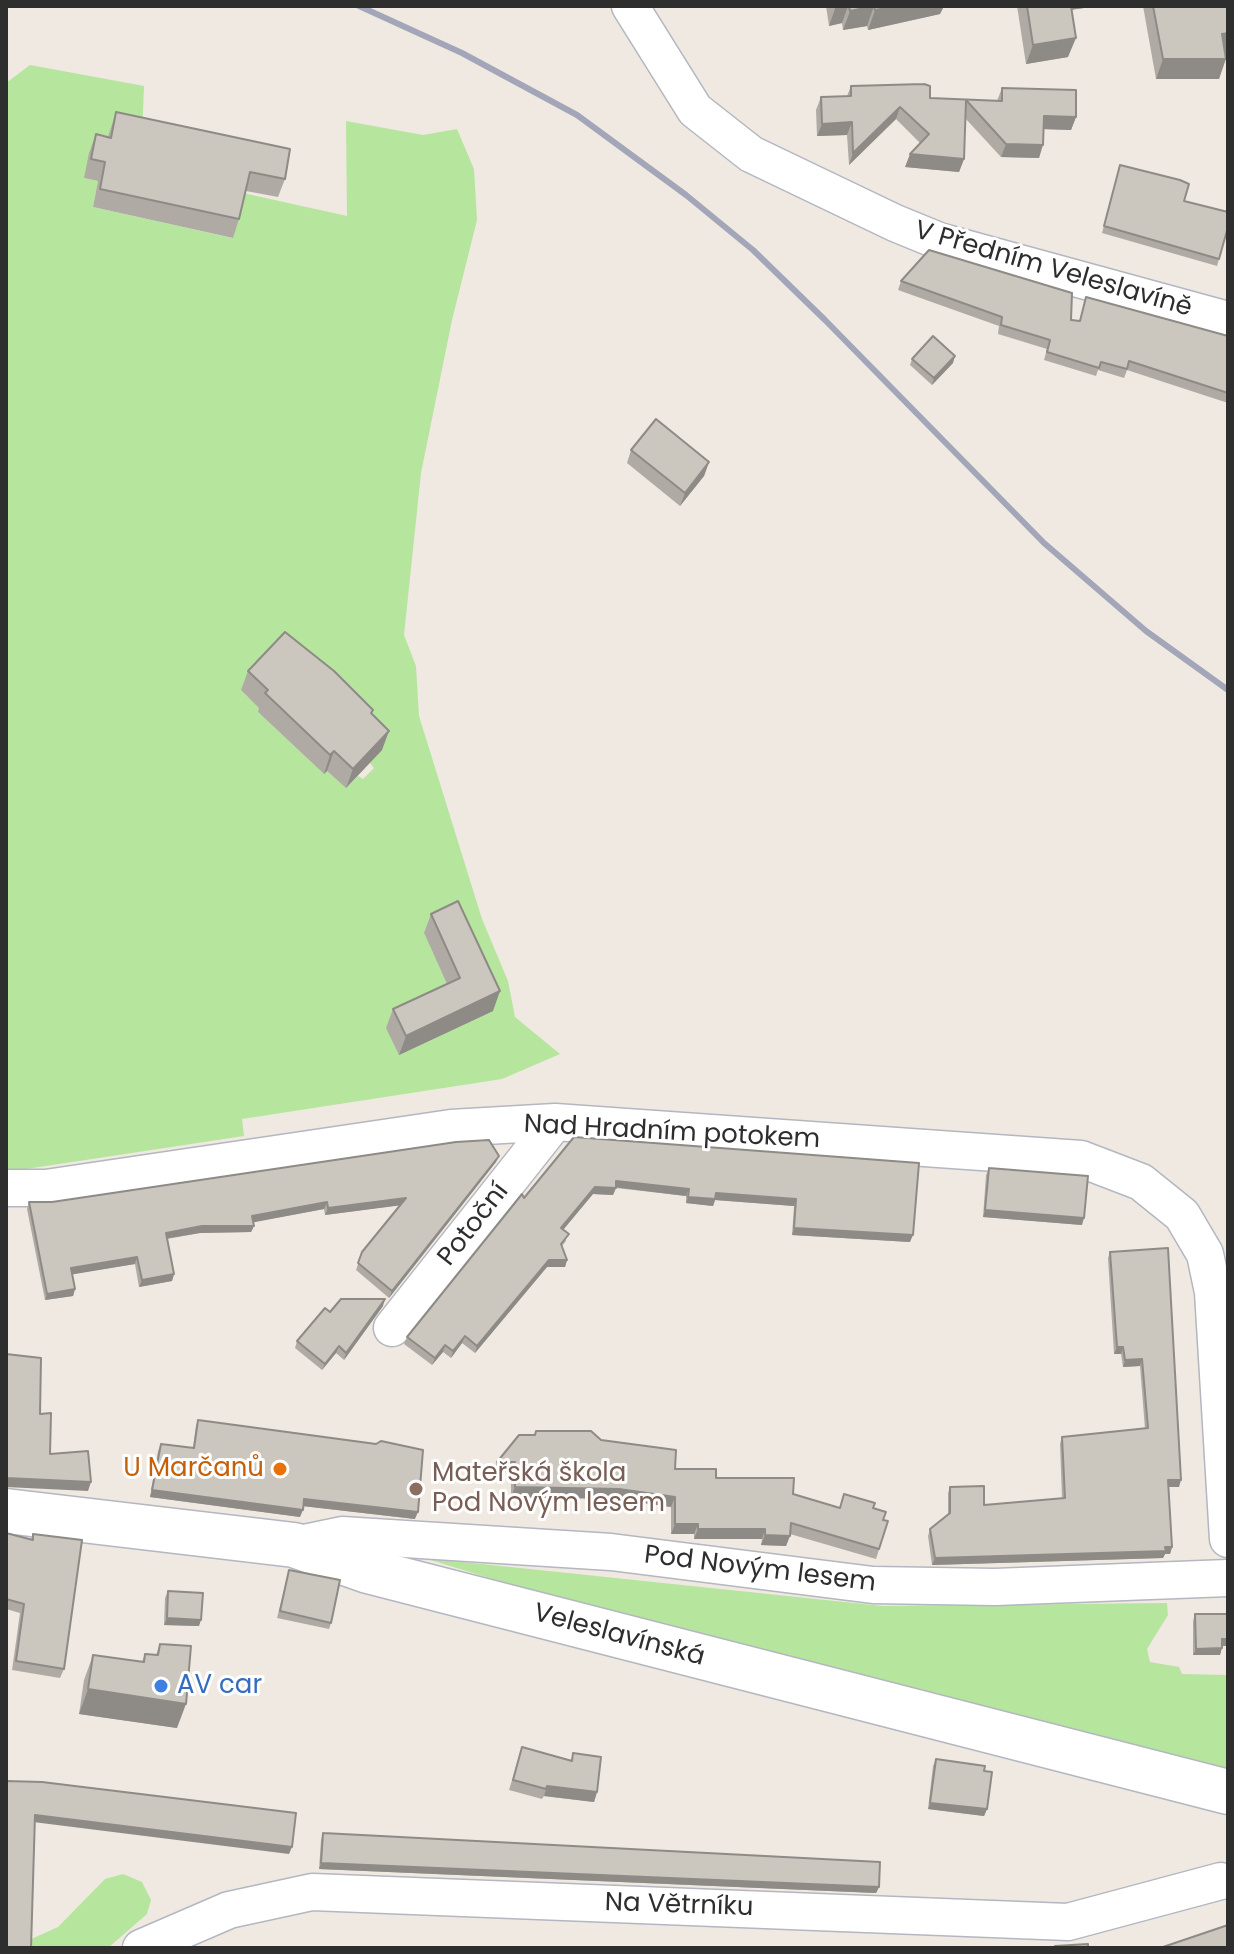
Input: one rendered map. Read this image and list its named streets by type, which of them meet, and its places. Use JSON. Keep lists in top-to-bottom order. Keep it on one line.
{"streets":{"street":["V Předním Veleslavíně","Nad Hradním potokem","Potoční","Pod Novým lesem","Veleslavínská","Na Větrníku"]},"crossings":[["Nad Hradním potokem","Potoční"],["Pod Novým lesem","Veleslavínská"]],"places":["U Marčanů","Mateřská škola Pod Novým lesem","AV car"]}
